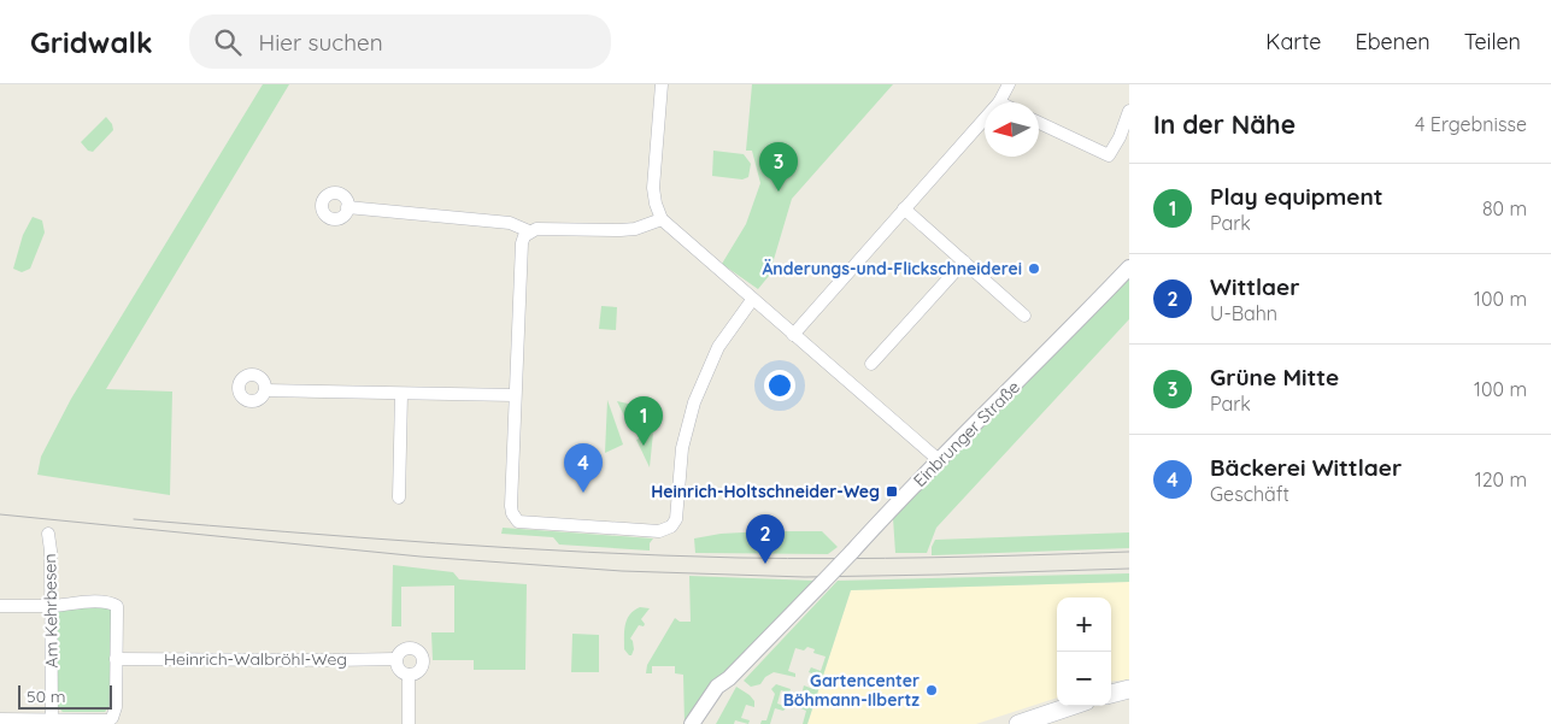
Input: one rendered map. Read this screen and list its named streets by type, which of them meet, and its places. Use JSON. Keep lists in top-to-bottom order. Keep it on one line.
{"streets":{"street":["Einbrunger Straße","Am Kehrbesen","Heinrich-Walbröhl-Weg"]},"places":{"other":["Änderungs-und-Flickschneiderei","Gartencenter Böhmann-Ilbertz"],"transit":["Heinrich-Holtschneider-Weg"]},"scale_bar":"50 m","north":"left","page":{"header":"Gridwalk","search":"Hier suchen","nav":["Karte","Ebenen","Teilen"],"heading":["In der Nähe","4 Ergebnisse"],"pins":["3","1","4","2"],"list":[{"mark":"1","name":"Play equipment","note":"Park","value":"80 m"},{"mark":"2","name":"Wittlaer","note":"U-Bahn","value":"100 m"},{"mark":"3","name":"Grüne Mitte","note":"Park","value":"100 m"},{"mark":"4","name":"Bäckerei Wittlaer","note":"Geschäft","value":"120 m"}],"map_buttons":["+","−"],"scale":"50 m"}}
